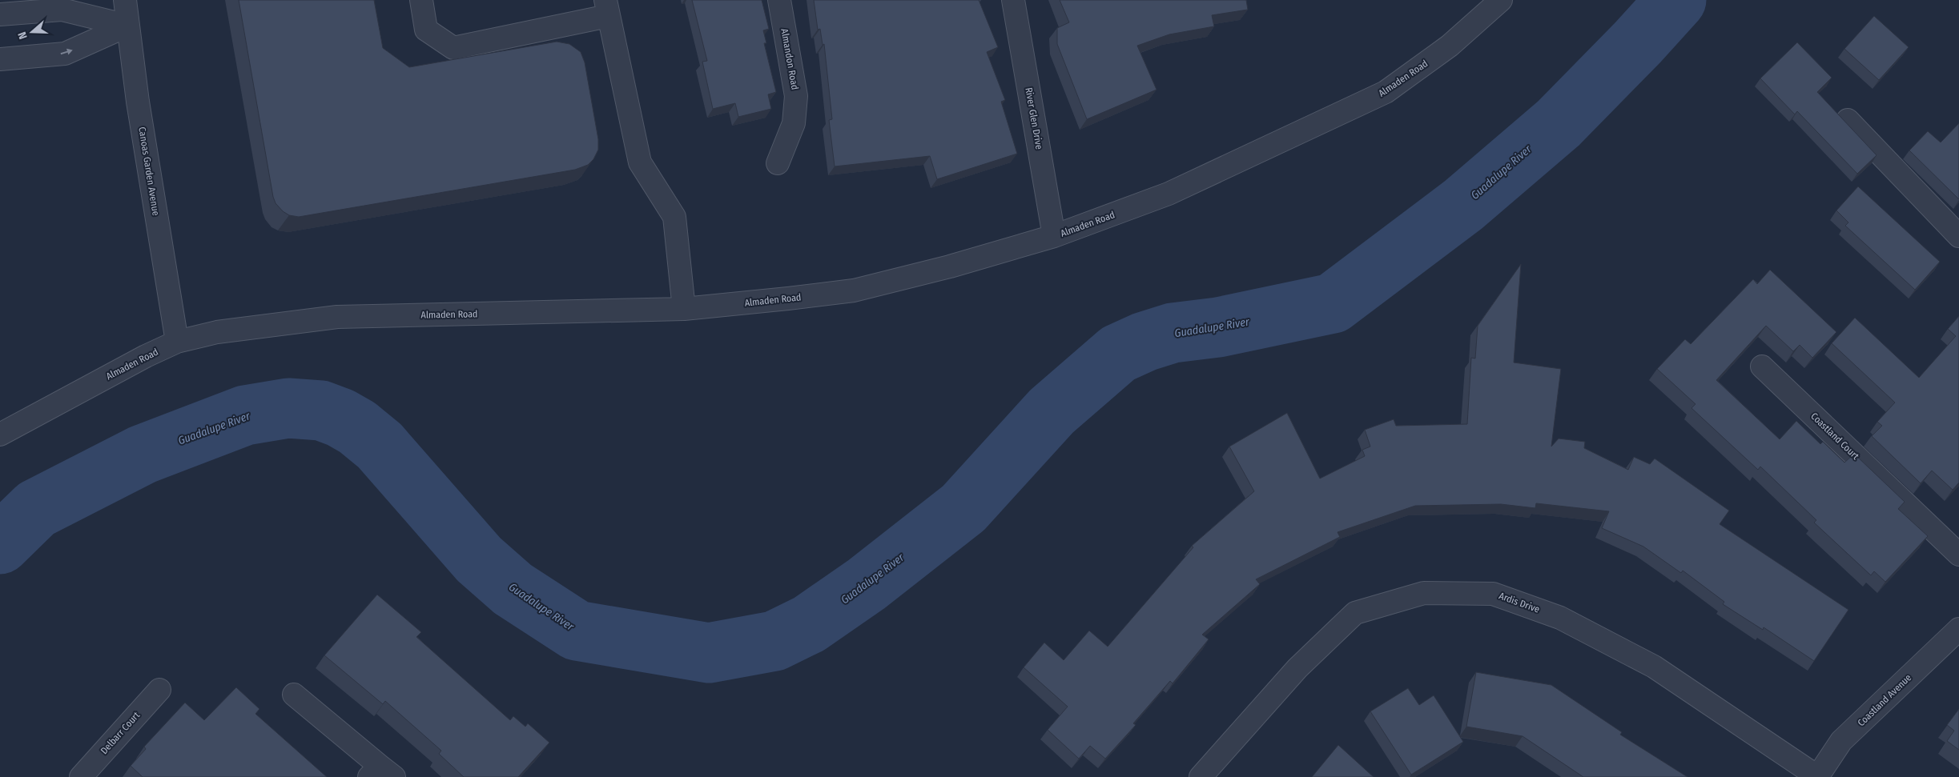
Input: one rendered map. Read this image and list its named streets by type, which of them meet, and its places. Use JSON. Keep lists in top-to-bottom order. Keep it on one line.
{"streets":{"street":["Almandon Road","Almaden Road","River Glen Drive","Canoas Garden Avenue","Coastland Court","Ardis Drive","Coastland Avenue","Delbarr Court"]},"crossings":[["Almaden Road","River Glen Drive"],["Almaden Road","Canoas Garden Avenue"],["Ardis Drive","Coastland Avenue"]],"water":["Guadalupe River"],"north":"left"}
